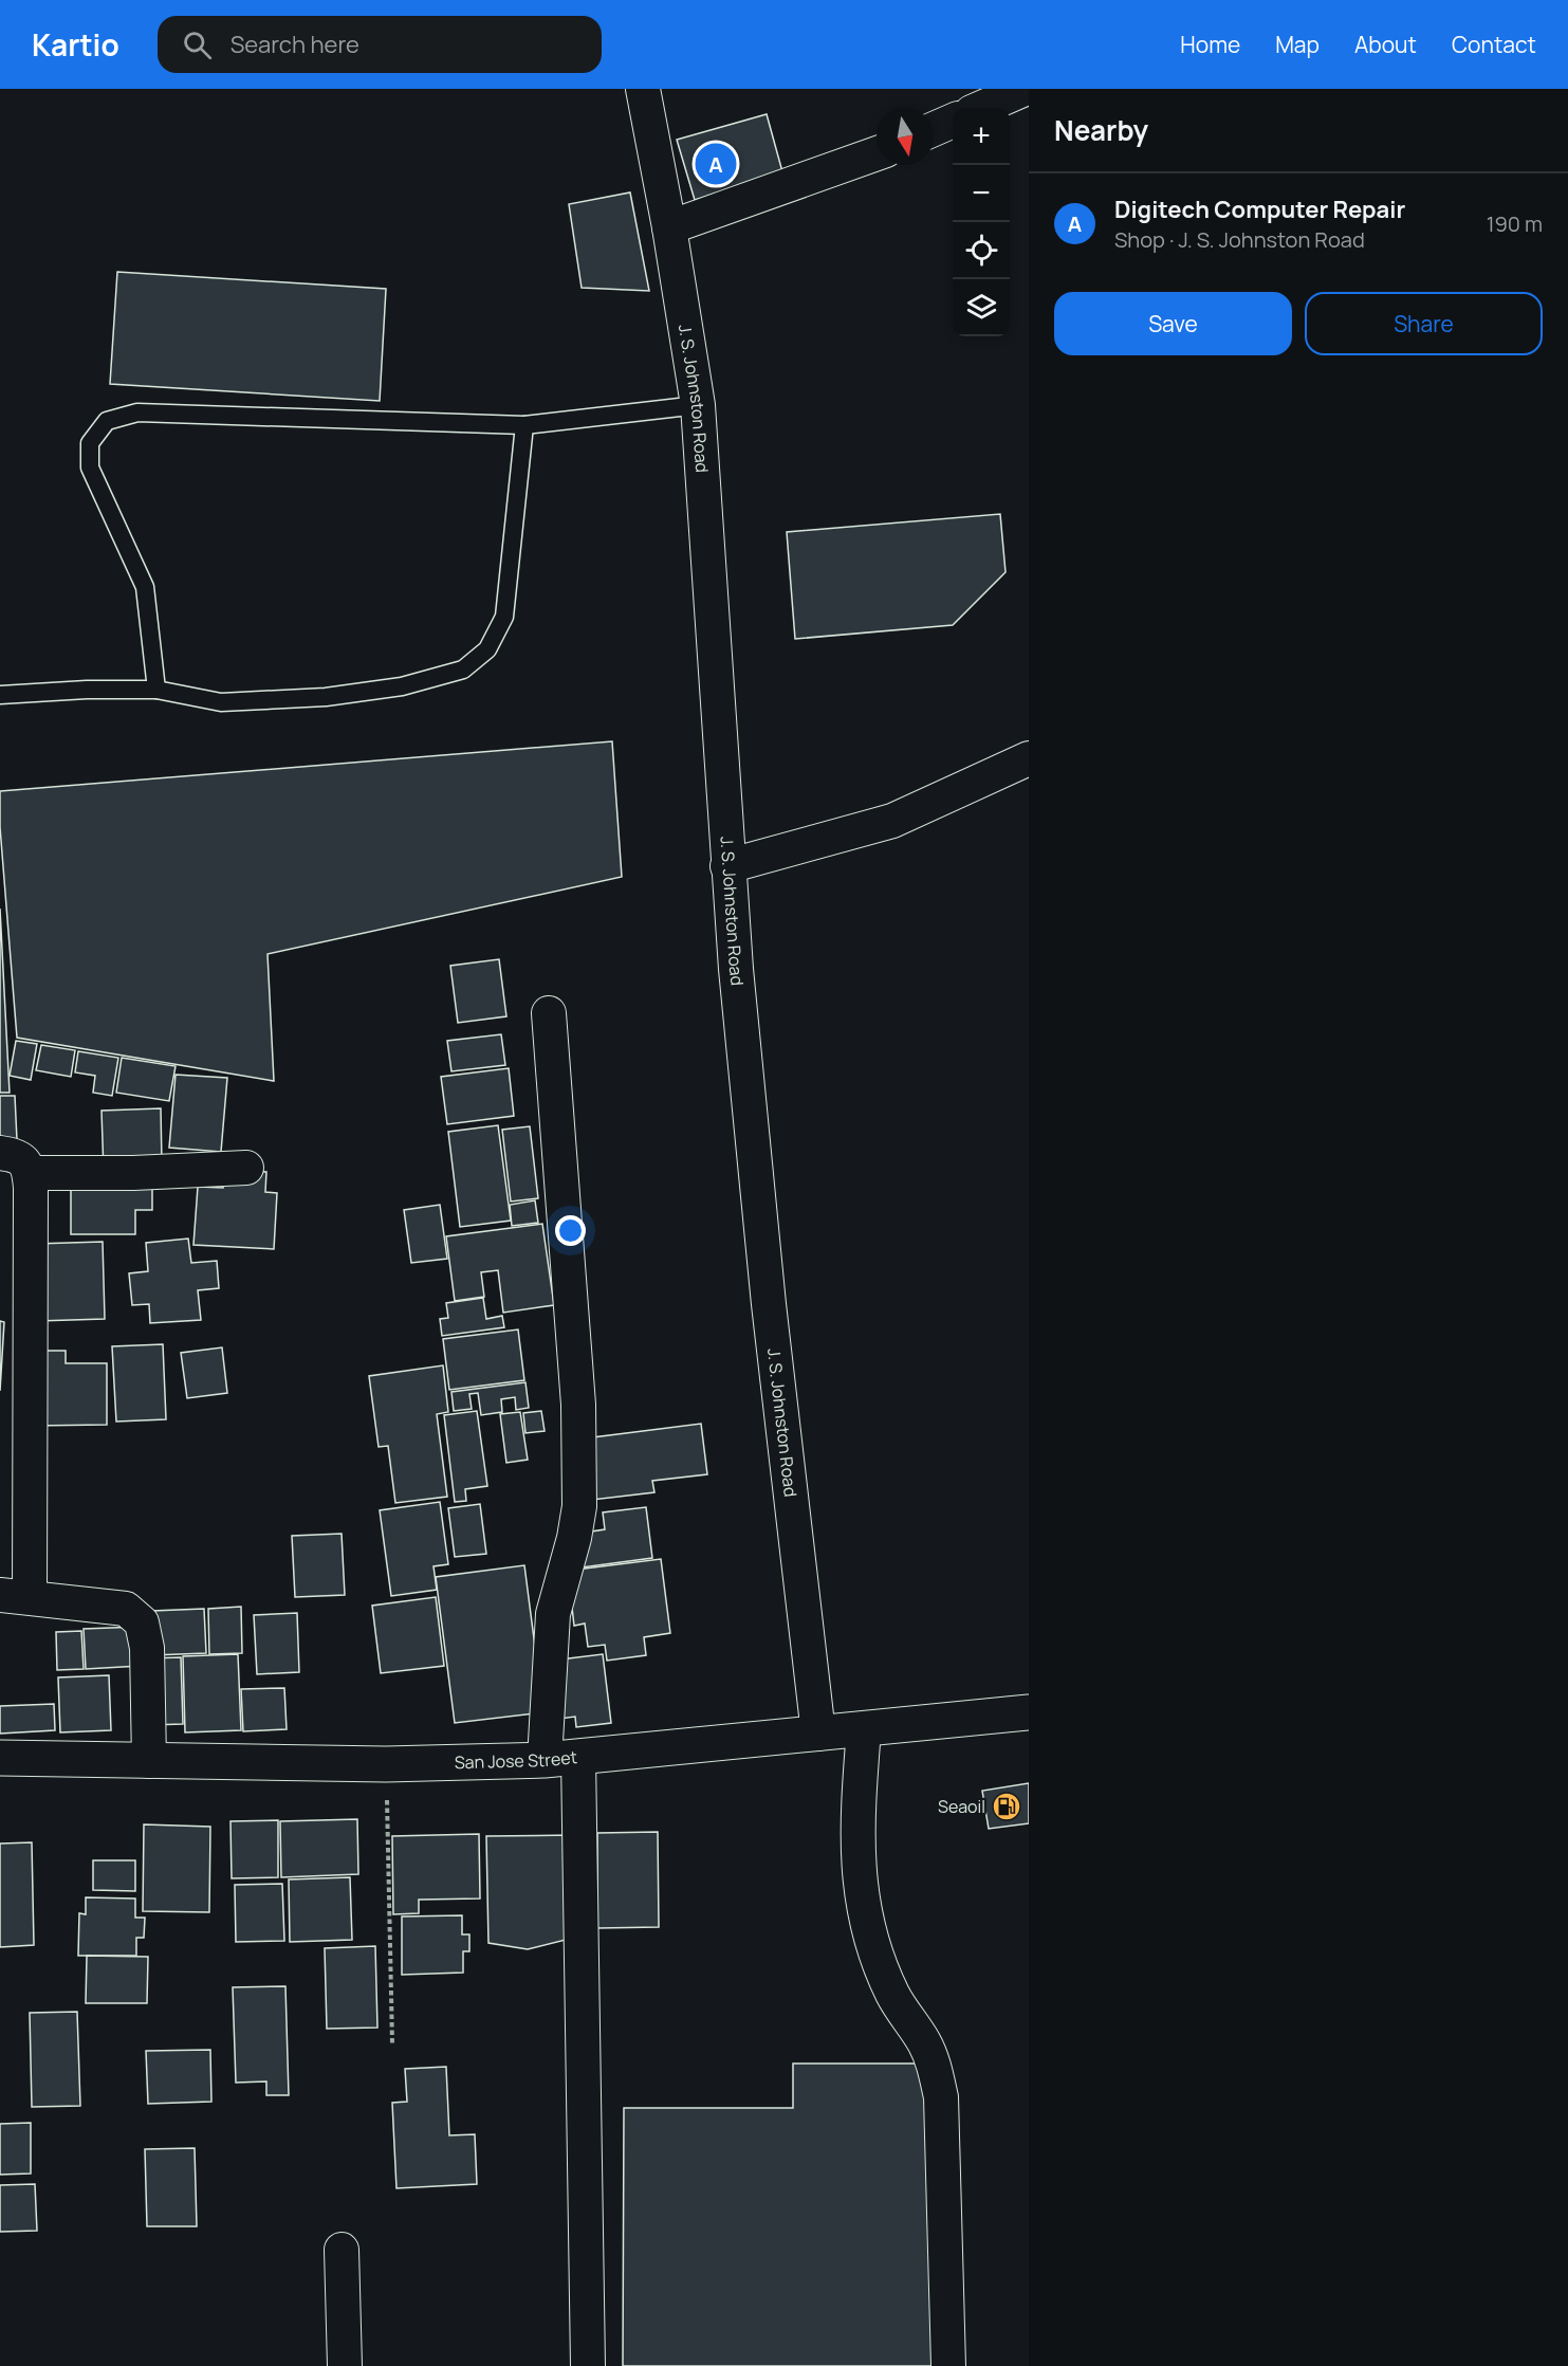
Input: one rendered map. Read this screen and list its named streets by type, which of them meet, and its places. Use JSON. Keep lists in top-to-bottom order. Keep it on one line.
{"streets":{"main road":["San Jose Street"],"street":["J. S. Johnston Road"]},"crossings":[["J. S. Johnston Road","San Jose Street"]],"places":{"fuel station":["Seaoil"]},"north":"bottom","page":{"header":"Kartio","search":"Search here","nav":["Home","Map","About","Contact"],"heading":"Nearby","map_buttons":["+","−"],"pins":"A","list":[{"mark":"A","name":"Digitech Computer Repair","note":"Shop · J. S. Johnston Road","value":"190 m"}],"buttons":["Save","Share"]}}
